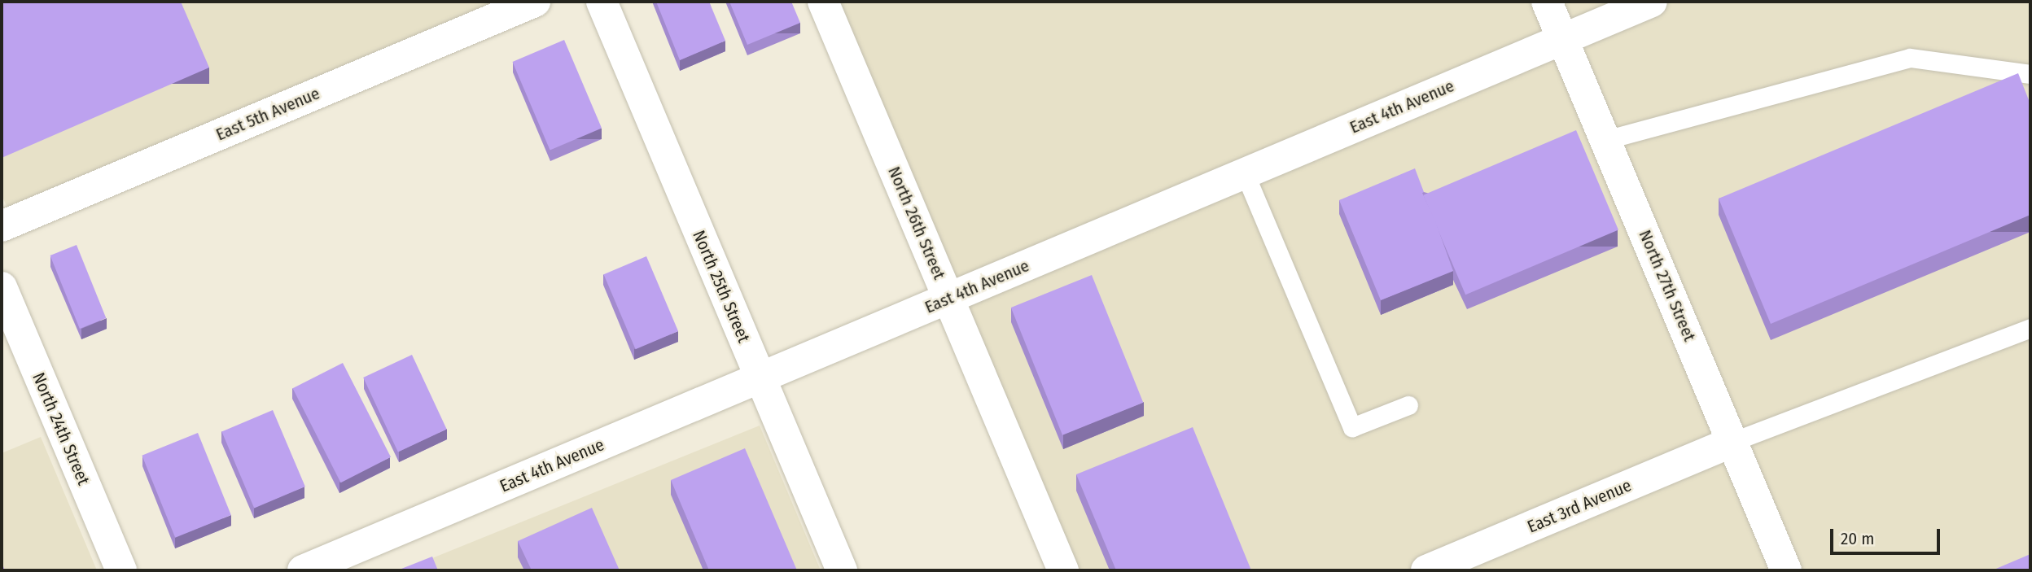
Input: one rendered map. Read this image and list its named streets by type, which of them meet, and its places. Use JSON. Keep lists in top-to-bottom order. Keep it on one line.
{"streets":{"street":["East 4th Avenue","East 5th Avenue","North 26th Street","North 27th Street","North 25th Street","North 24th Street","East 3rd Avenue"]},"crossings":[["East 4th Avenue","North 26th Street"],["East 4th Avenue","North 27th Street"],["East 4th Avenue","North 25th Street"],["North 27th Street","East 3rd Avenue"]],"scale_bar":"20 m"}
